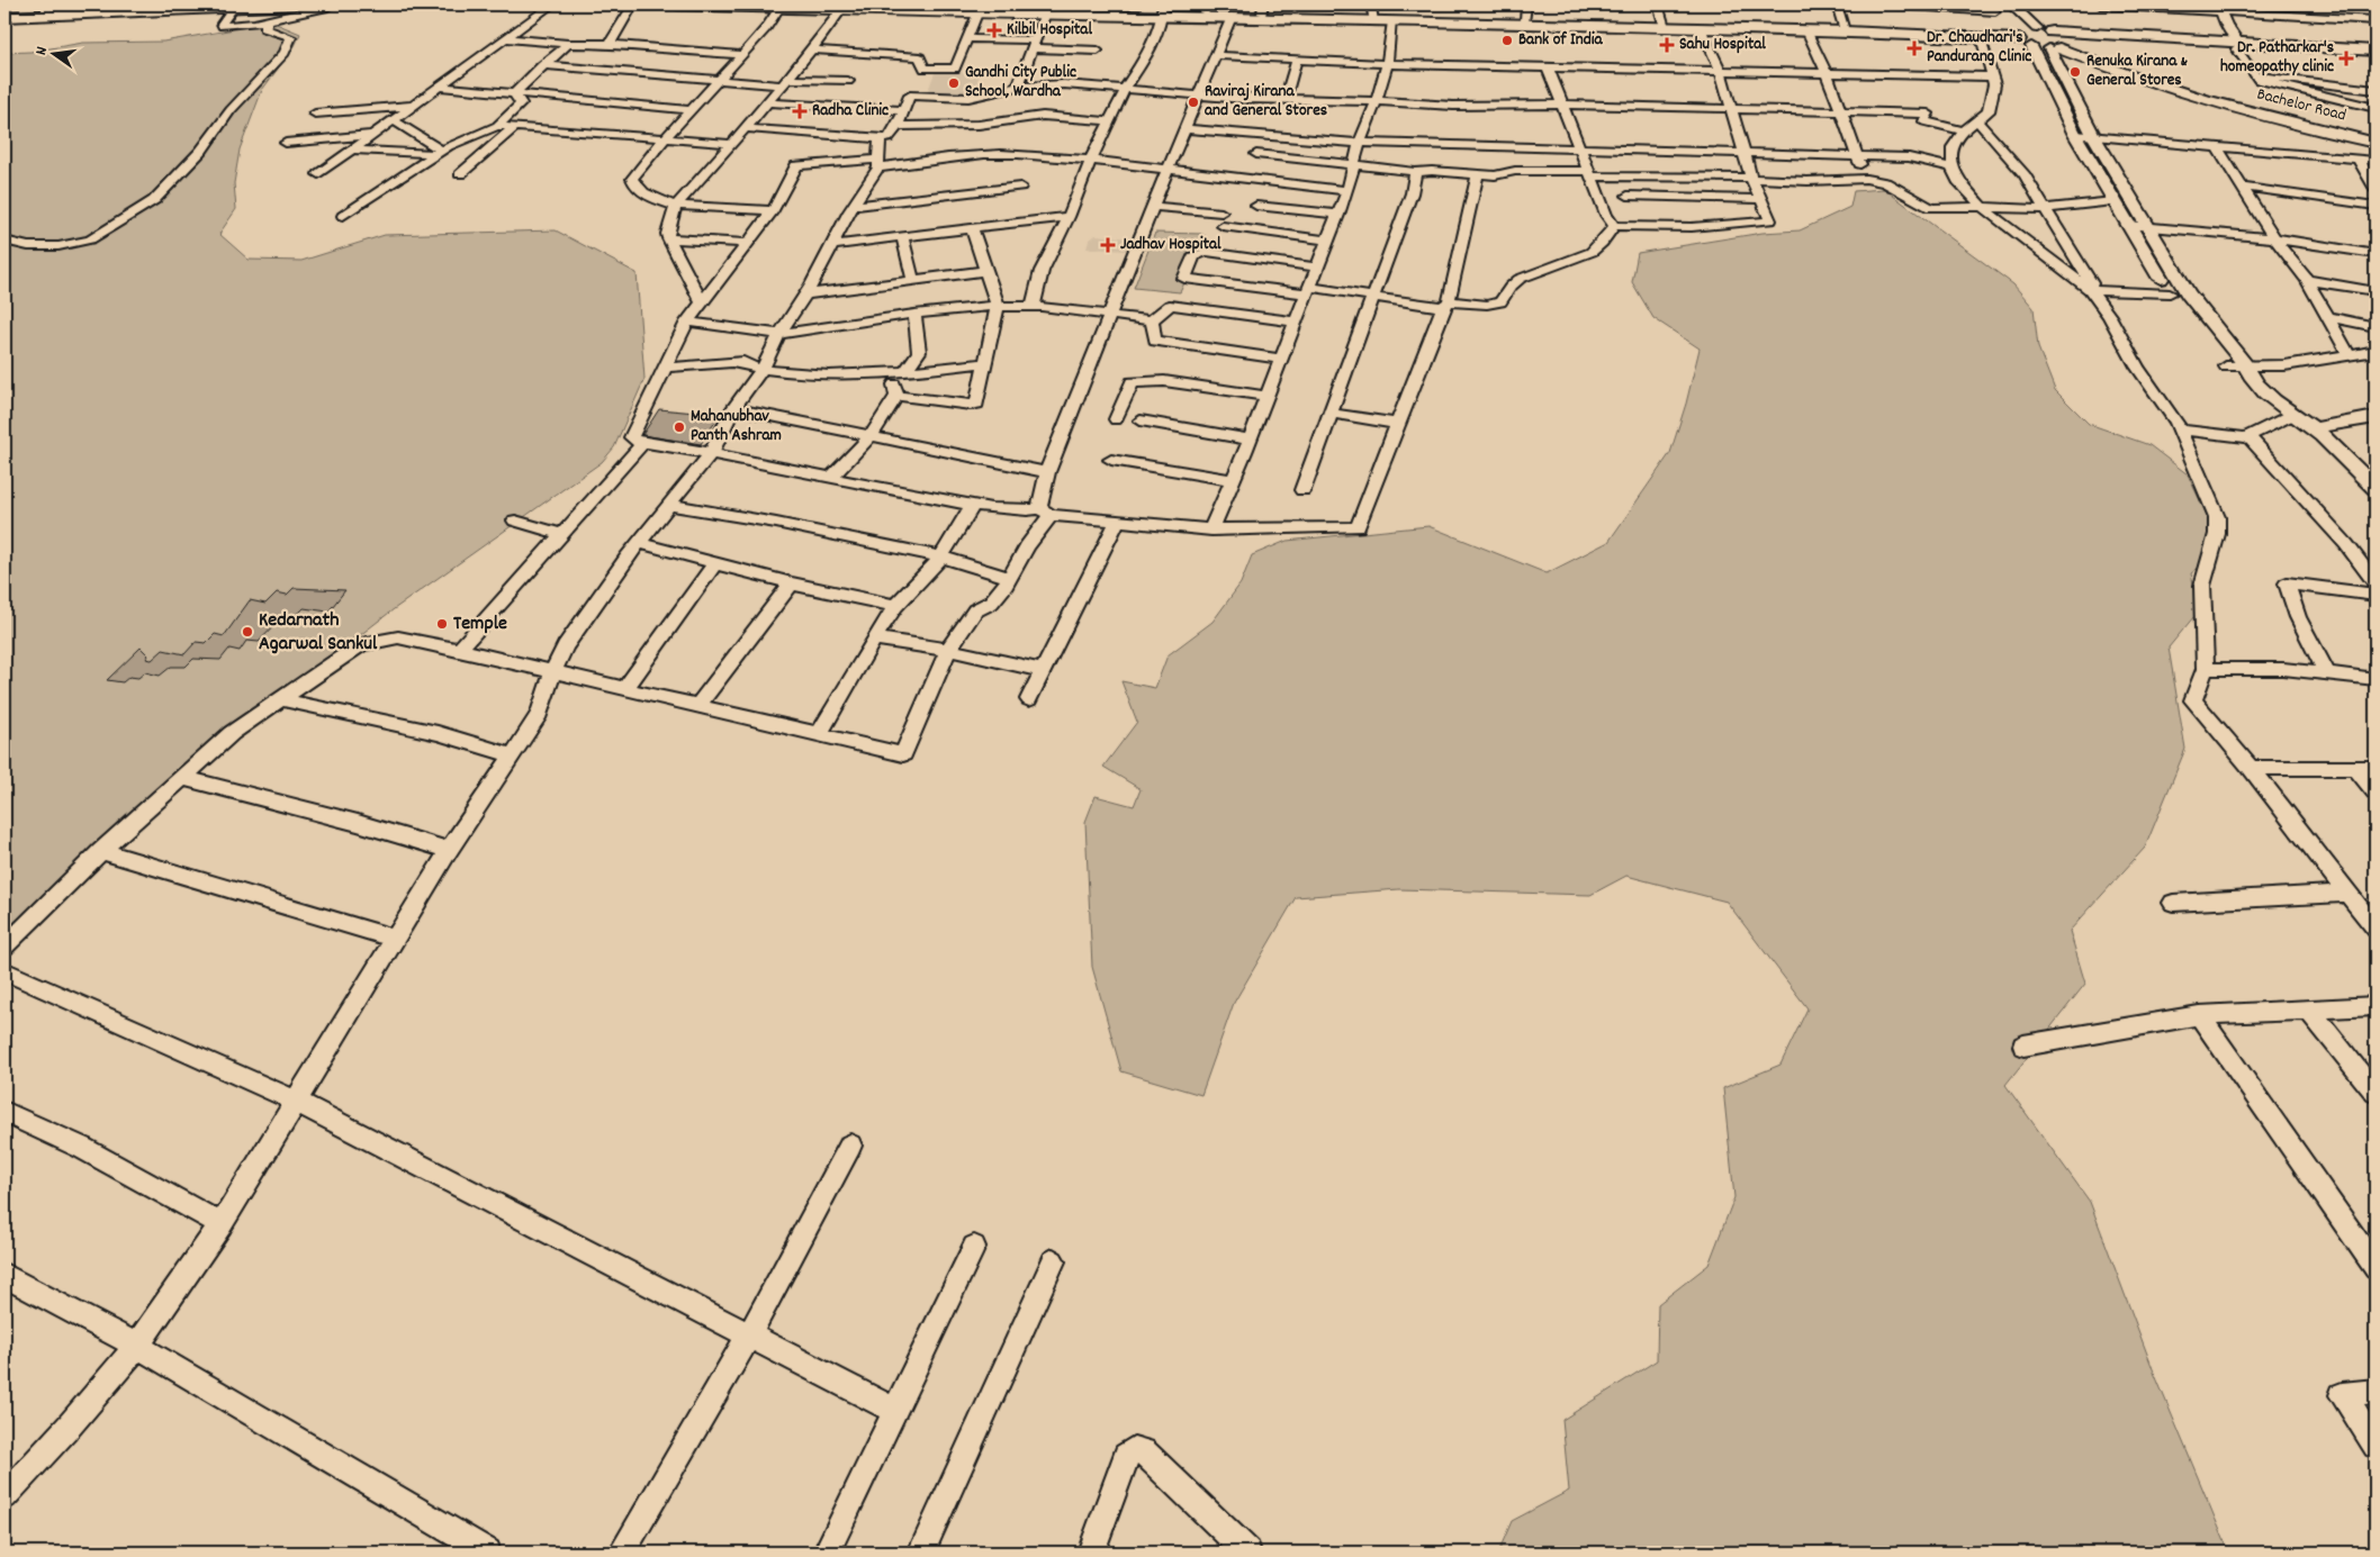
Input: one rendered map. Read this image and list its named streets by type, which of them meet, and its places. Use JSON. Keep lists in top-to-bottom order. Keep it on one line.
{"streets":{"main road":["Bachelor Road"]},"places":{"health":["Kilbil Hospital","Sahu Hospital","Dr. Chaudhari's Pandurang Clinic","Dr. Patharkar's homeopathy clinic","Radha Clinic","Jadhav Hospital"],"other":["Bank of India","Renuka Kirana & General Stores","Gandhi City Public School, Wardha","Raviraj Kirana and General Stores","Mahanubhav Panth Ashram","Temple","Kedarnath Agarwal Sankul"]},"north":"left"}
